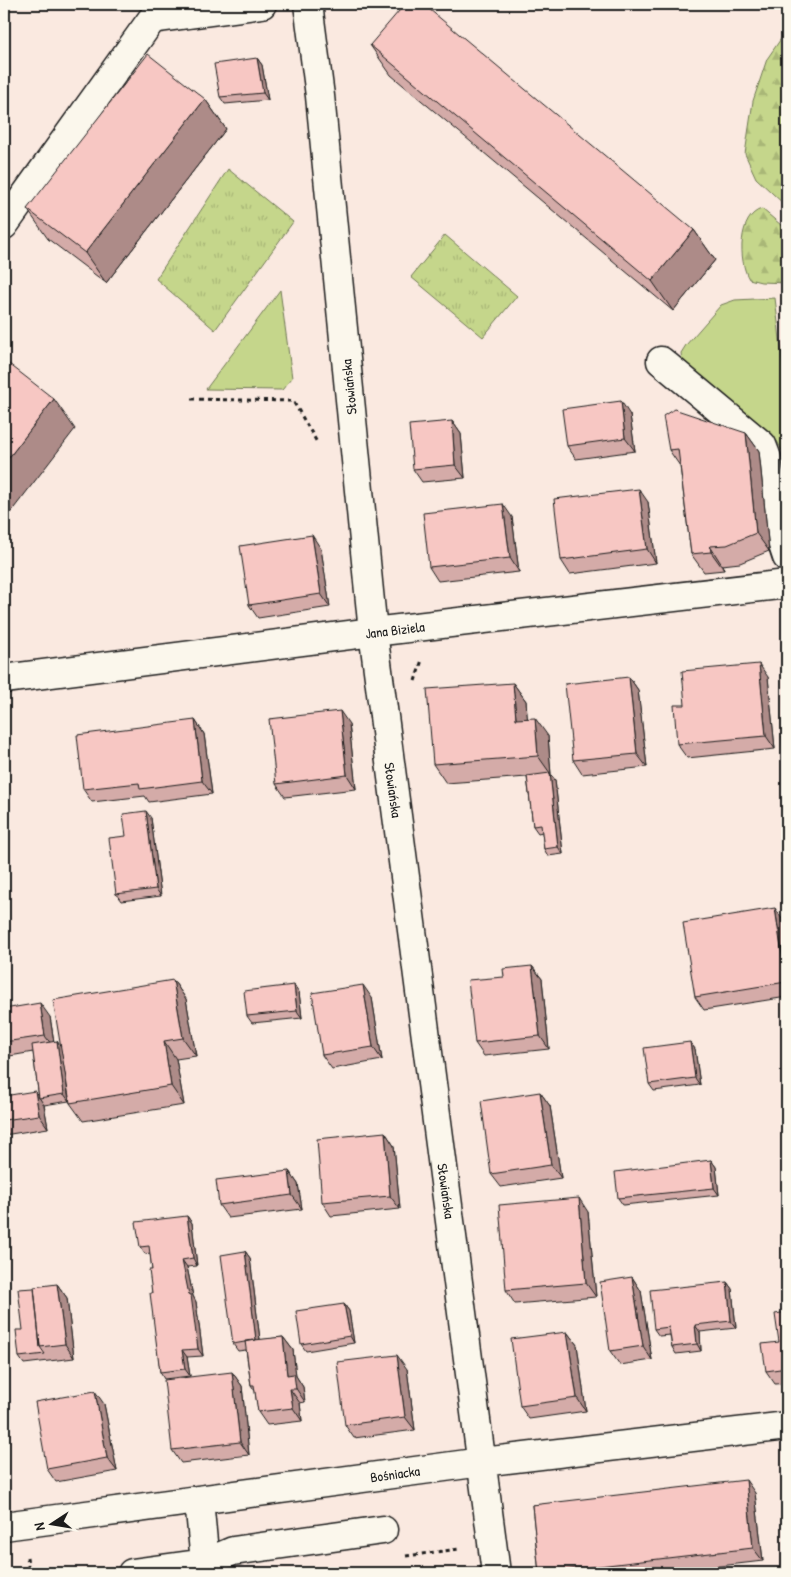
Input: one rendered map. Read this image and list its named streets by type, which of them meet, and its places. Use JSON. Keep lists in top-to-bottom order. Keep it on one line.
{"streets":{"street":["Słowiańska","Jana Biziela","Bośniacka"]},"crossings":[["Słowiańska","Jana Biziela"],["Słowiańska","Bośniacka"]],"north":"left"}
